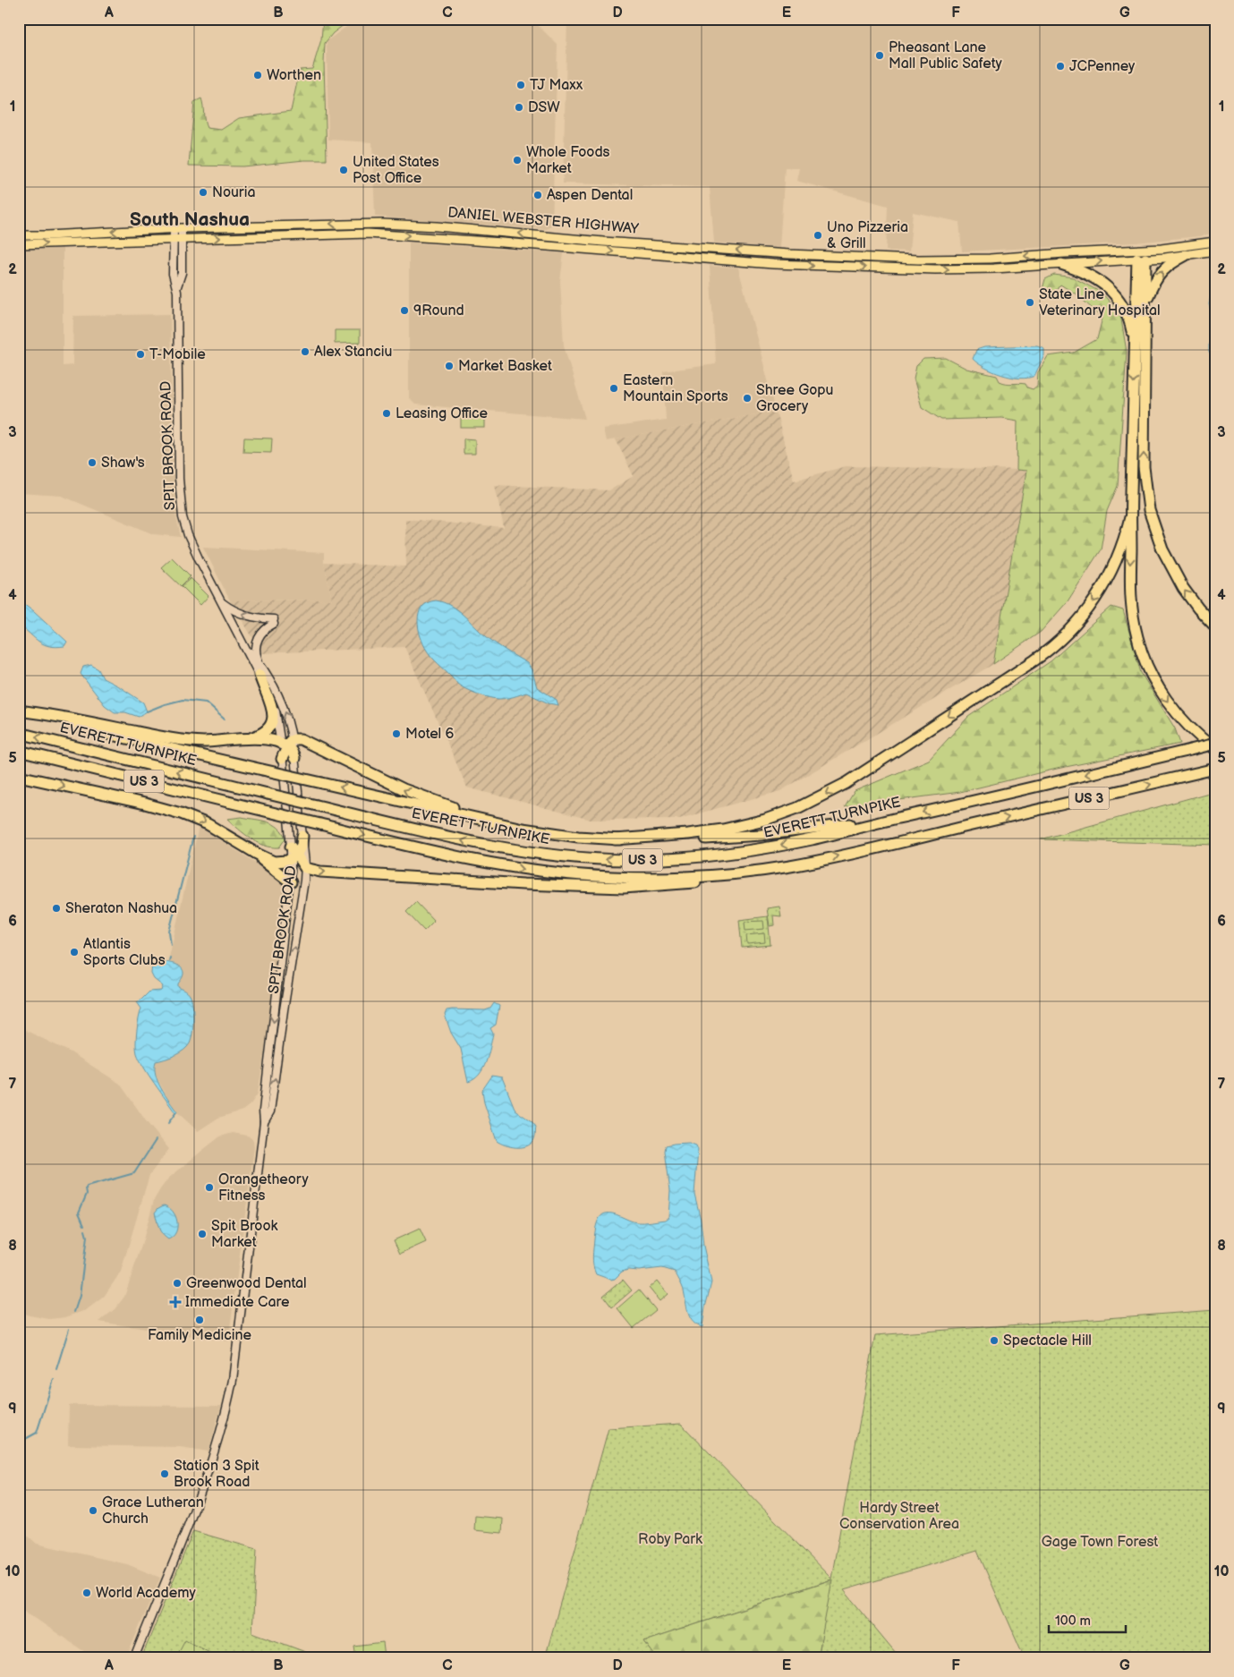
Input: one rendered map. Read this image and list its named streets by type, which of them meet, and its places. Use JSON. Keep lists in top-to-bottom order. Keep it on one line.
{"streets":{"highway":["EVERETT TURNPIKE","US 3"],"main road":["DANIEL WEBSTER HIGHWAY"],"street":["SPIT BROOK ROAD"]},"crossings":[["DANIEL WEBSTER HIGHWAY","SPIT BROOK ROAD"]],"districts":["South Nashua"],"parks":["Hardy Street Conservation Area","Roby Park","Gage Town Forest"],"places":{"other":["Pheasant Lane Mall Public Safety","JCPenney","Worthen","TJ Maxx","DSW","Whole Foods Market","United States Post Office","Nouria","Aspen Dental","Uno Pizzeria & Grill","State Line Veterinary Hospital","9Round","Alex Stanciu","T-Mobile","Market Basket","Eastern Mountain Sports","Shree Gopu Grocery","Leasing Office","Shaw's","Motel 6","Sheraton Nashua","Atlantis Sports Clubs","Orangetheory Fitness","Spit Brook Market","Greenwood Dental","Family Medicine","Spectacle Hill","Station 3 Spit Brook Road","Grace Lutheran Church","World Academy"],"health":["Immediate Care"]},"scale_bar":"100 m","grid":{"columns":["A","B","C","D","E","F","G"],"rows":["1","2","3","4","5","6","7","8","9","10"]}}
